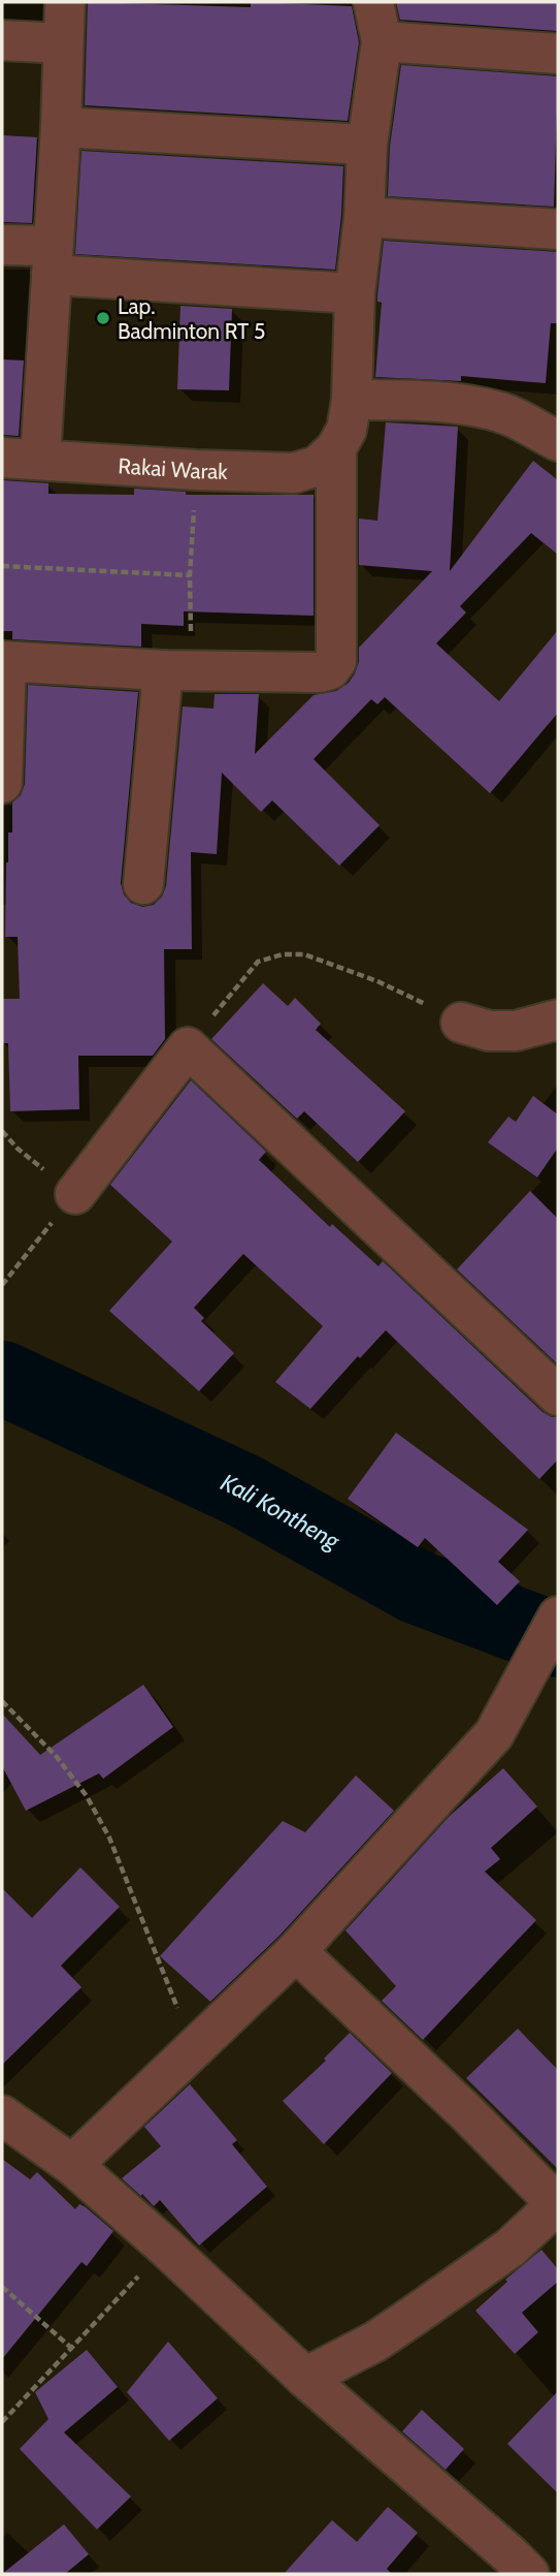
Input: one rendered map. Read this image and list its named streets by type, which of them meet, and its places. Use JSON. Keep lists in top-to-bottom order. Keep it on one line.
{"streets":{"street":["Rakai Warak"]},"water":["Kali Kontheng"],"places":["Lap. Badminton RT 5"]}
